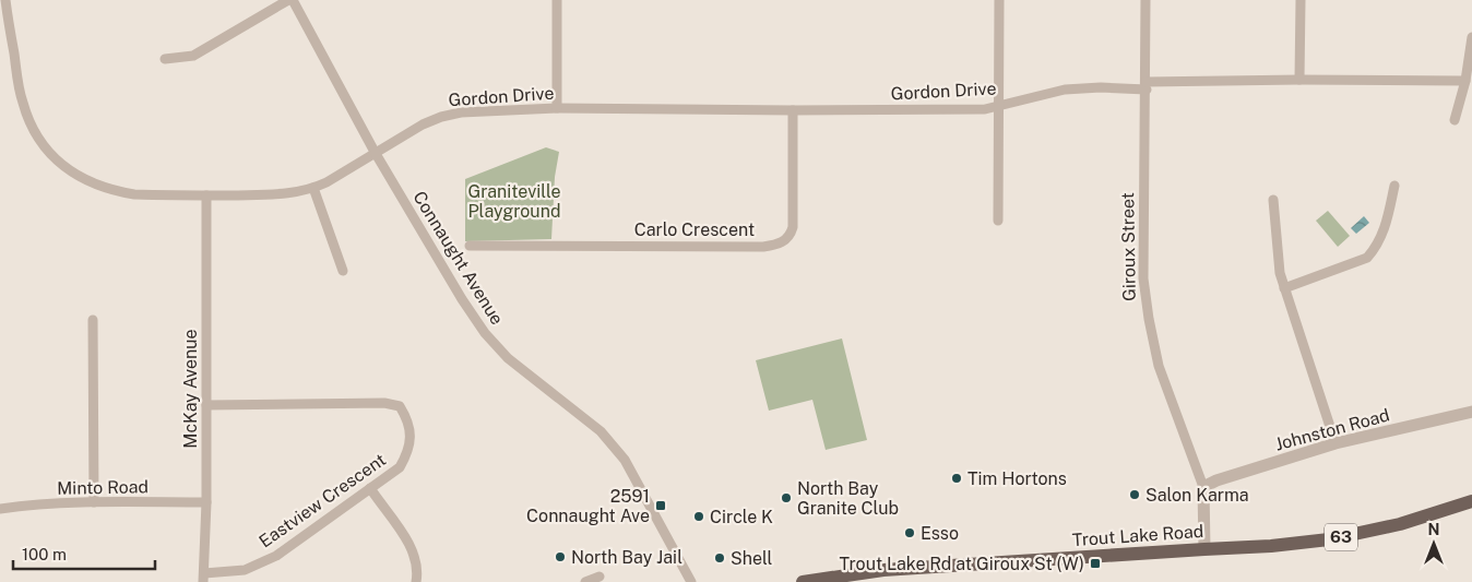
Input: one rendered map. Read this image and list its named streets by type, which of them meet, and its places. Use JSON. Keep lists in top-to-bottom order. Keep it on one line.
{"streets":{"main road":["Trout Lake Road","63"],"street":["Gordon Drive","Carlo Crescent","Giroux Street","Connaught Avenue","McKay Avenue","Johnston Road","Minto Road","Eastview Crescent"]},"crossings":[["Gordon Drive","Carlo Crescent"],["Gordon Drive","Giroux Street"],["Gordon Drive","Connaught Avenue"],["Gordon Drive","McKay Avenue"],["Giroux Street","Johnston Road"],["Giroux Street","Trout Lake Road"],["McKay Avenue","Minto Road"],["McKay Avenue","Eastview Crescent"]],"parks":["Graniteville Playground"],"places":{"other":["Tim Hortons","Salon Karma","North Bay Granite Club","Circle K","Esso","North Bay Jail","Shell"],"transit":["2591 Connaught Ave","Trout Lake Rd at Giroux St (W)"]},"scale_bar":"100 m","north":"top"}
